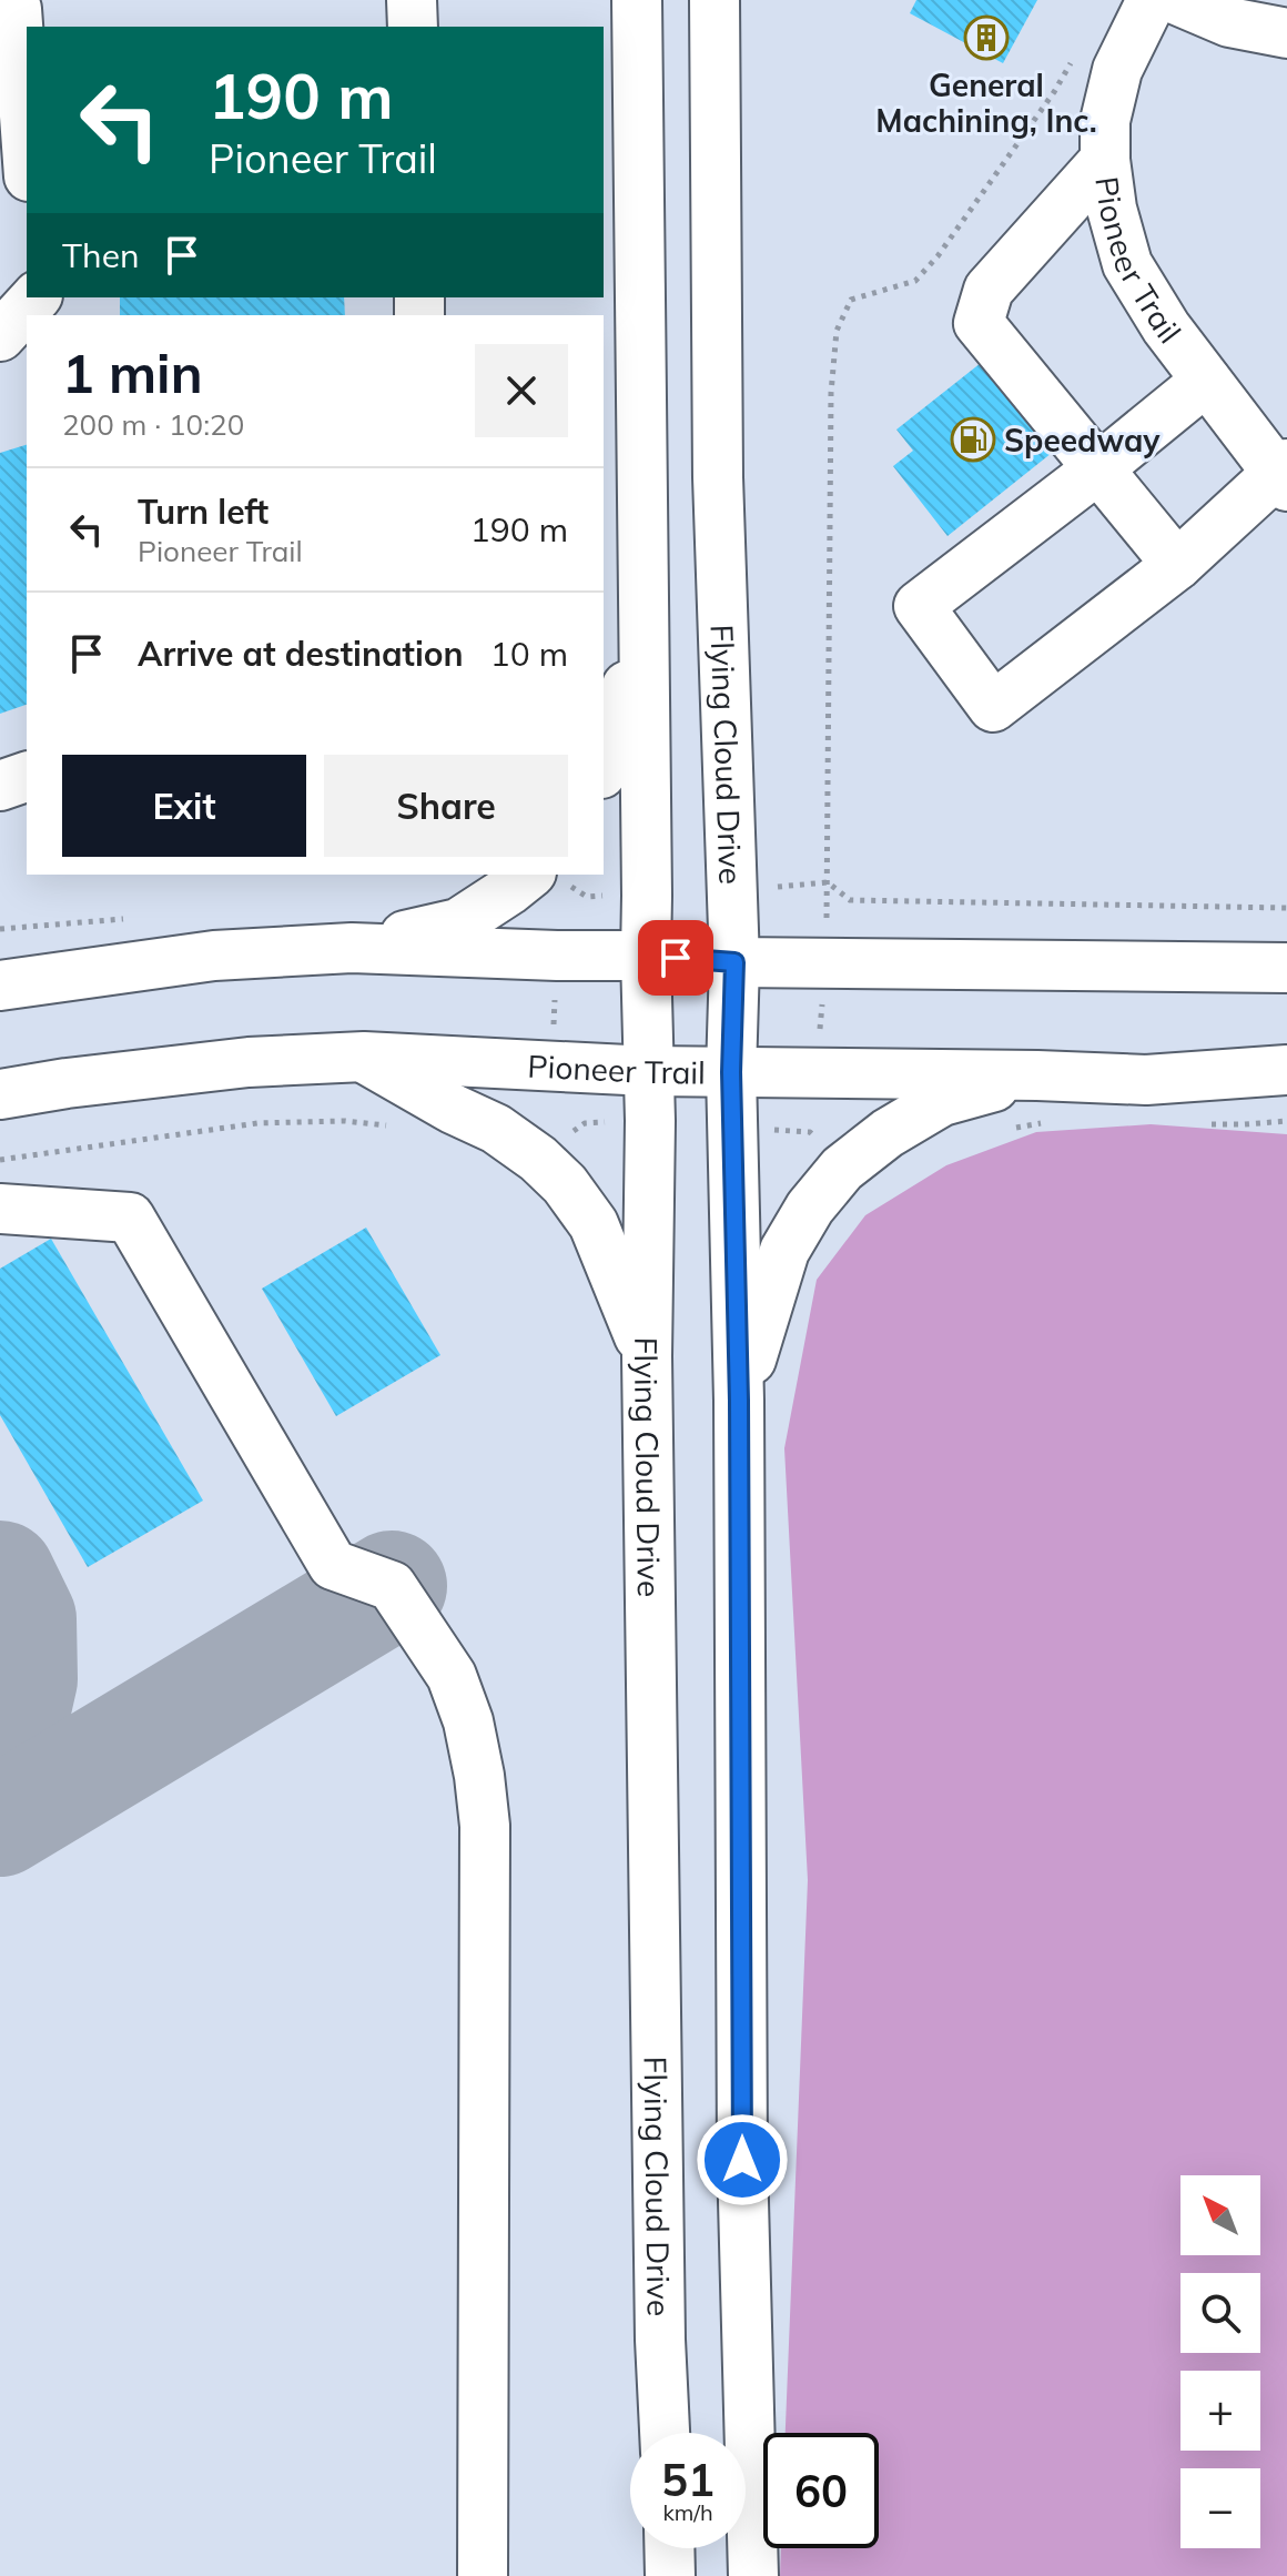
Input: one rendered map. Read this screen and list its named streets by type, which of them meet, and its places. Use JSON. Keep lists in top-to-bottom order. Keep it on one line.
{"streets":{"main road":["Pioneer Trail","Flying Cloud Drive"]},"crossings":[["Pioneer Trail","Flying Cloud Drive"]],"places":{"building":["General Machining, Inc."],"fuel station":["Speedway"]},"north":"top left","page":{"turn":["190 m","Pioneer Trail"],"then":"Then","heading":["1 min","200 m · 10:20"],"list":[{"name":"Turn left","note":"Pioneer Trail","value":"190 m"},{"name":"Arrive at destination","value":"10 m"}],"buttons":["Exit","Share"],"map_buttons":["+","−"],"speed":"51 km/h","limit":"60"}}
